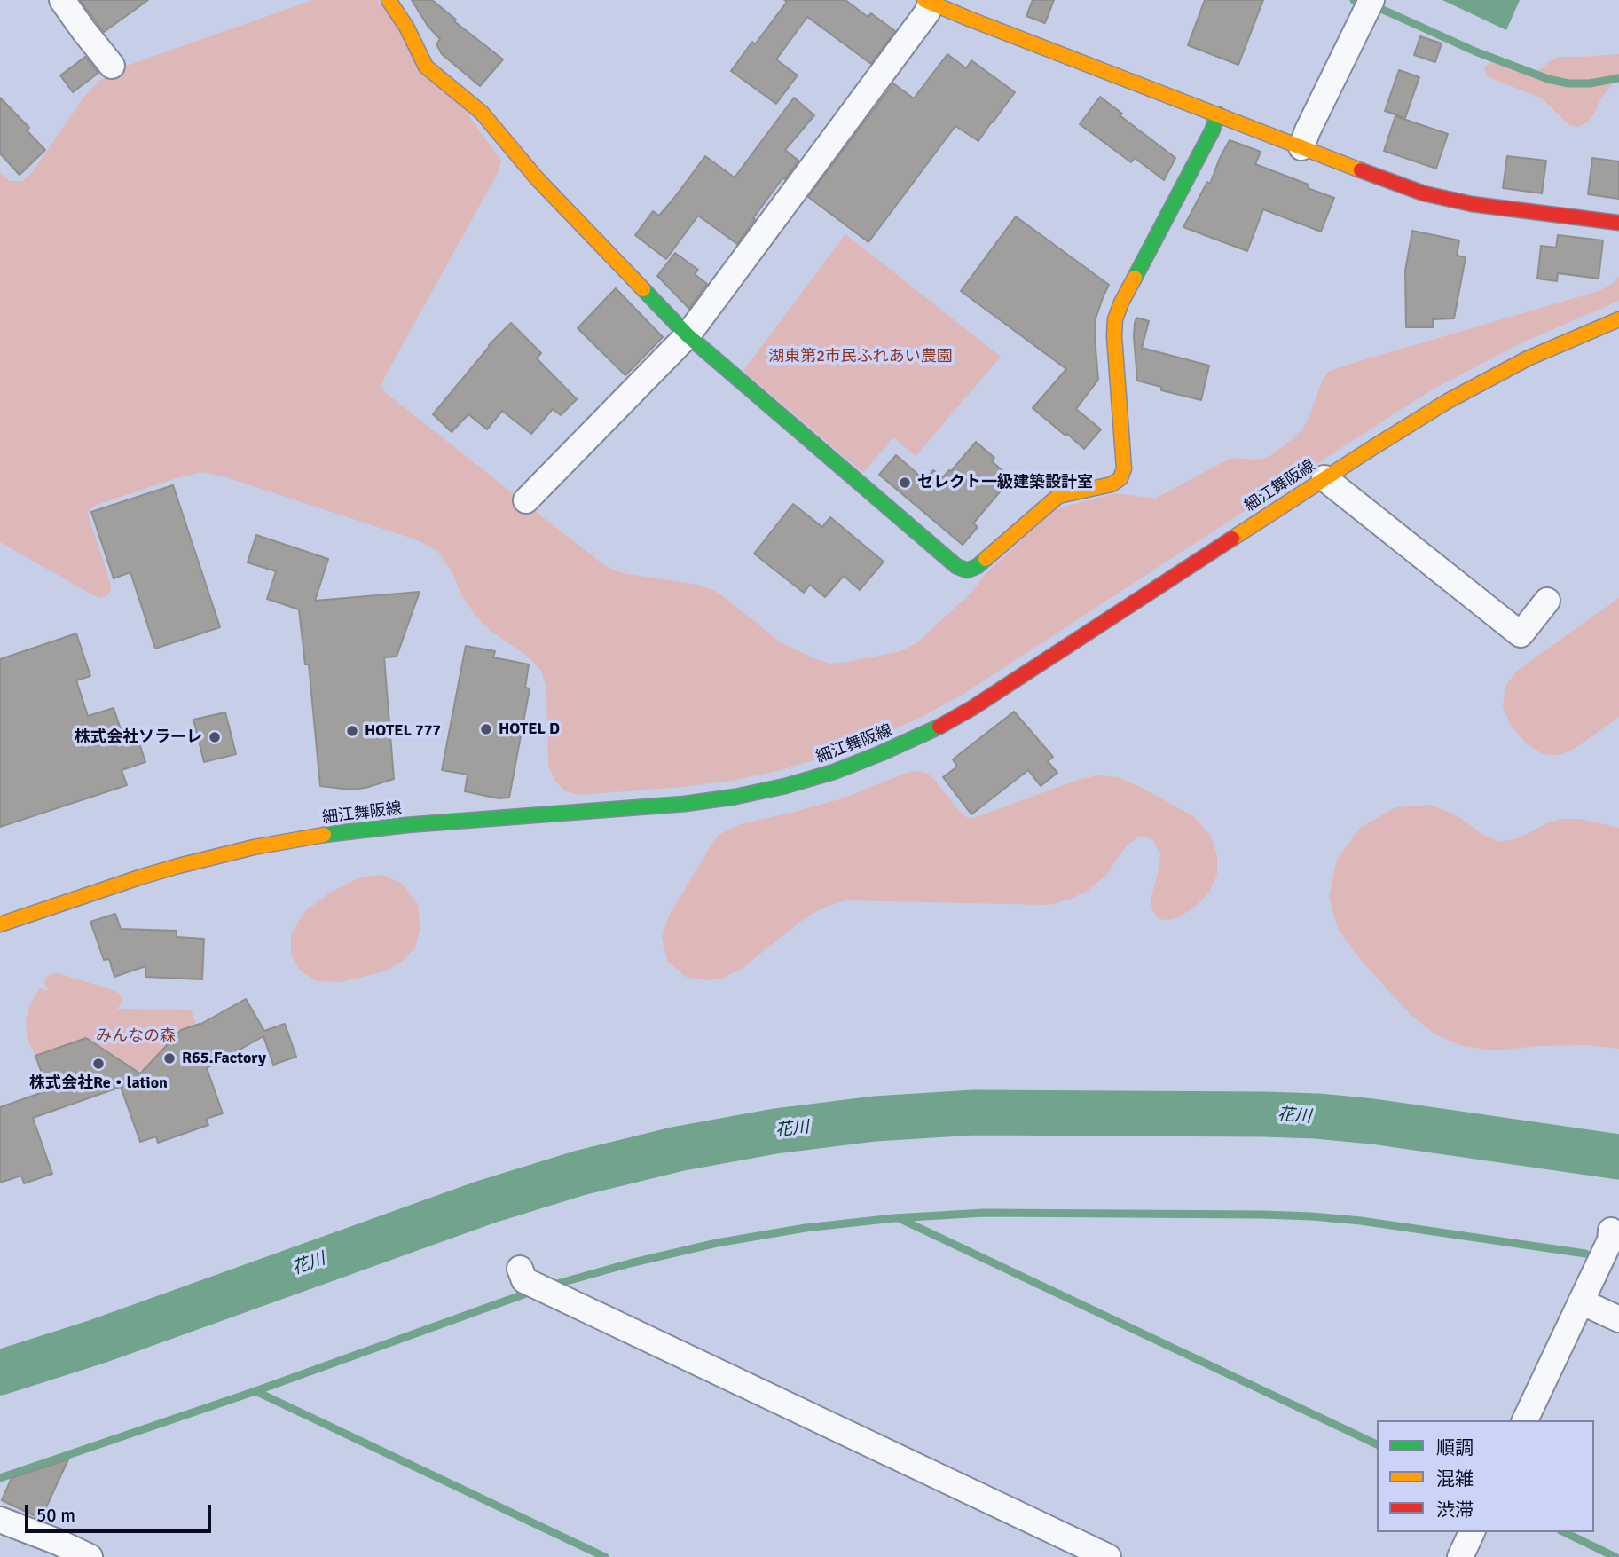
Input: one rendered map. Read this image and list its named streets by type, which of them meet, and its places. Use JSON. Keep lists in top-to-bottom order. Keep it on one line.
{"streets":{"street":["細江舞阪線"]},"water":["花川"],"parks":["湖東第2市民ふれあい農園","みんなの森"],"places":["セレクト一級建築設計室","HOTEL D","HOTEL 777","株式会社ソラーレ","R65.Factory","株式会社Re・lation"],"legend":["順調","混雑","渋滞"],"scale_bar":"50 m"}
